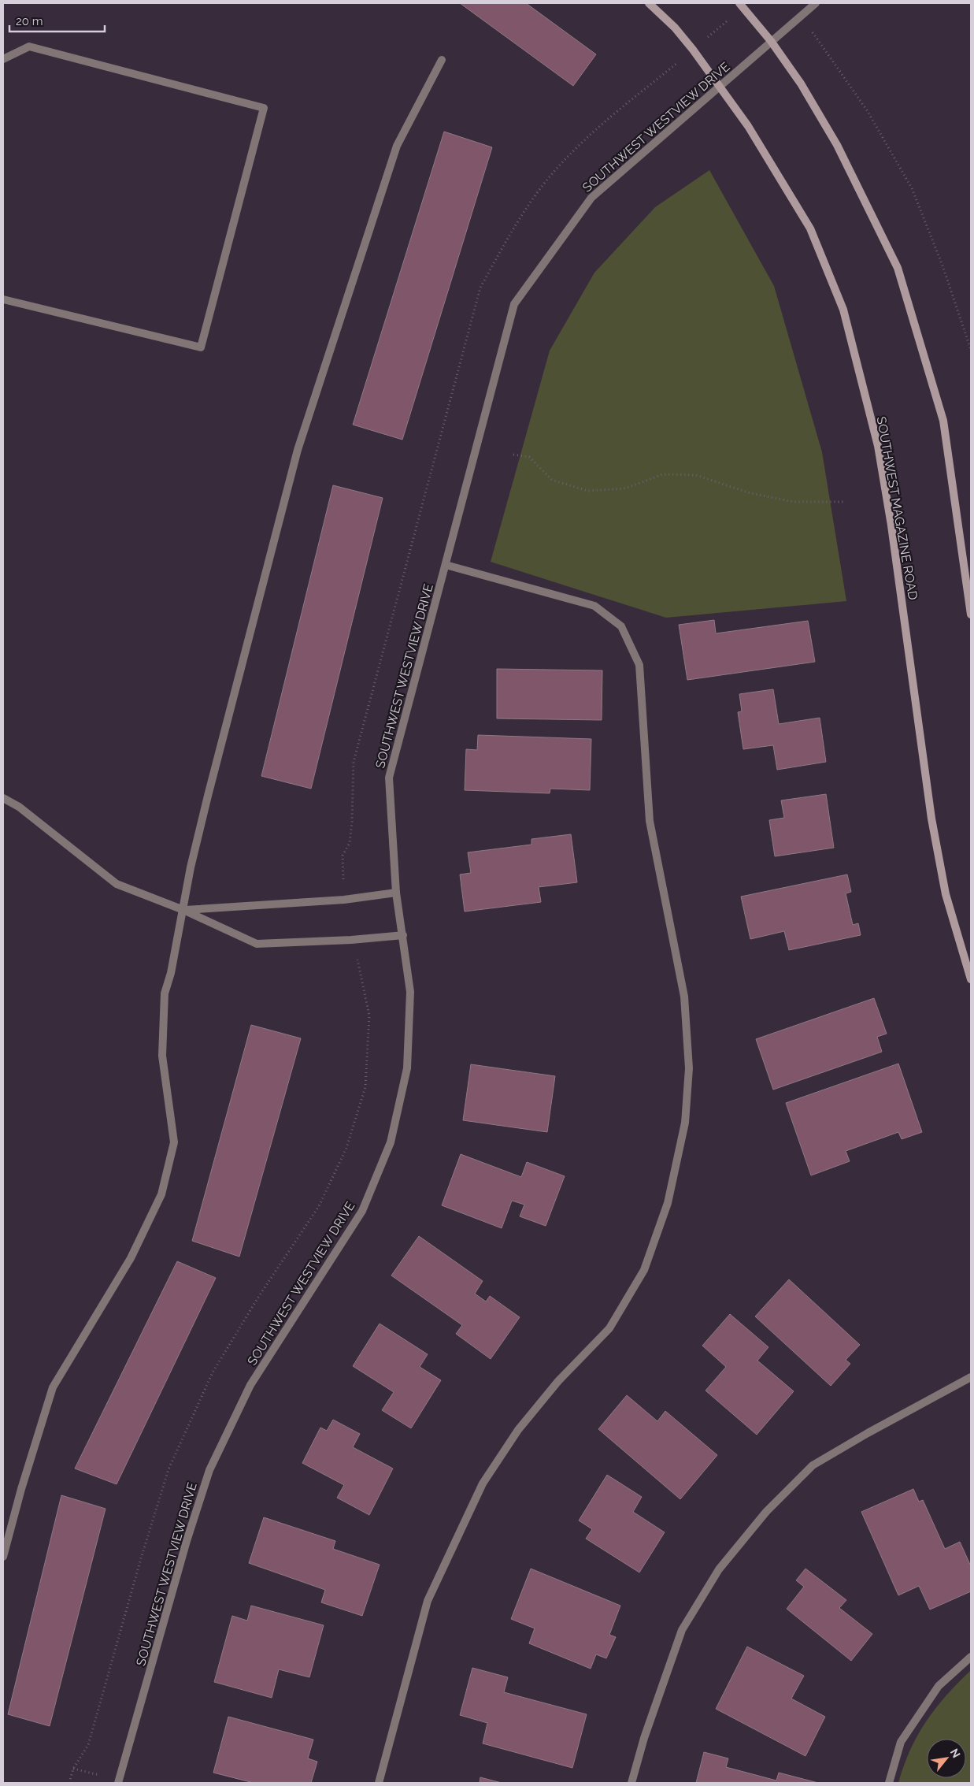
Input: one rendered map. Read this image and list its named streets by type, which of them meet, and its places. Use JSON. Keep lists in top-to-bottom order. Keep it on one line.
{"streets":{"main road":["SOUTHWEST MAGAZINE ROAD"],"street":["SOUTHWEST WESTVIEW DRIVE"]},"crossings":[["SOUTHWEST WESTVIEW DRIVE","SOUTHWEST MAGAZINE ROAD"]],"scale_bar":"20 m","north":"top right"}
